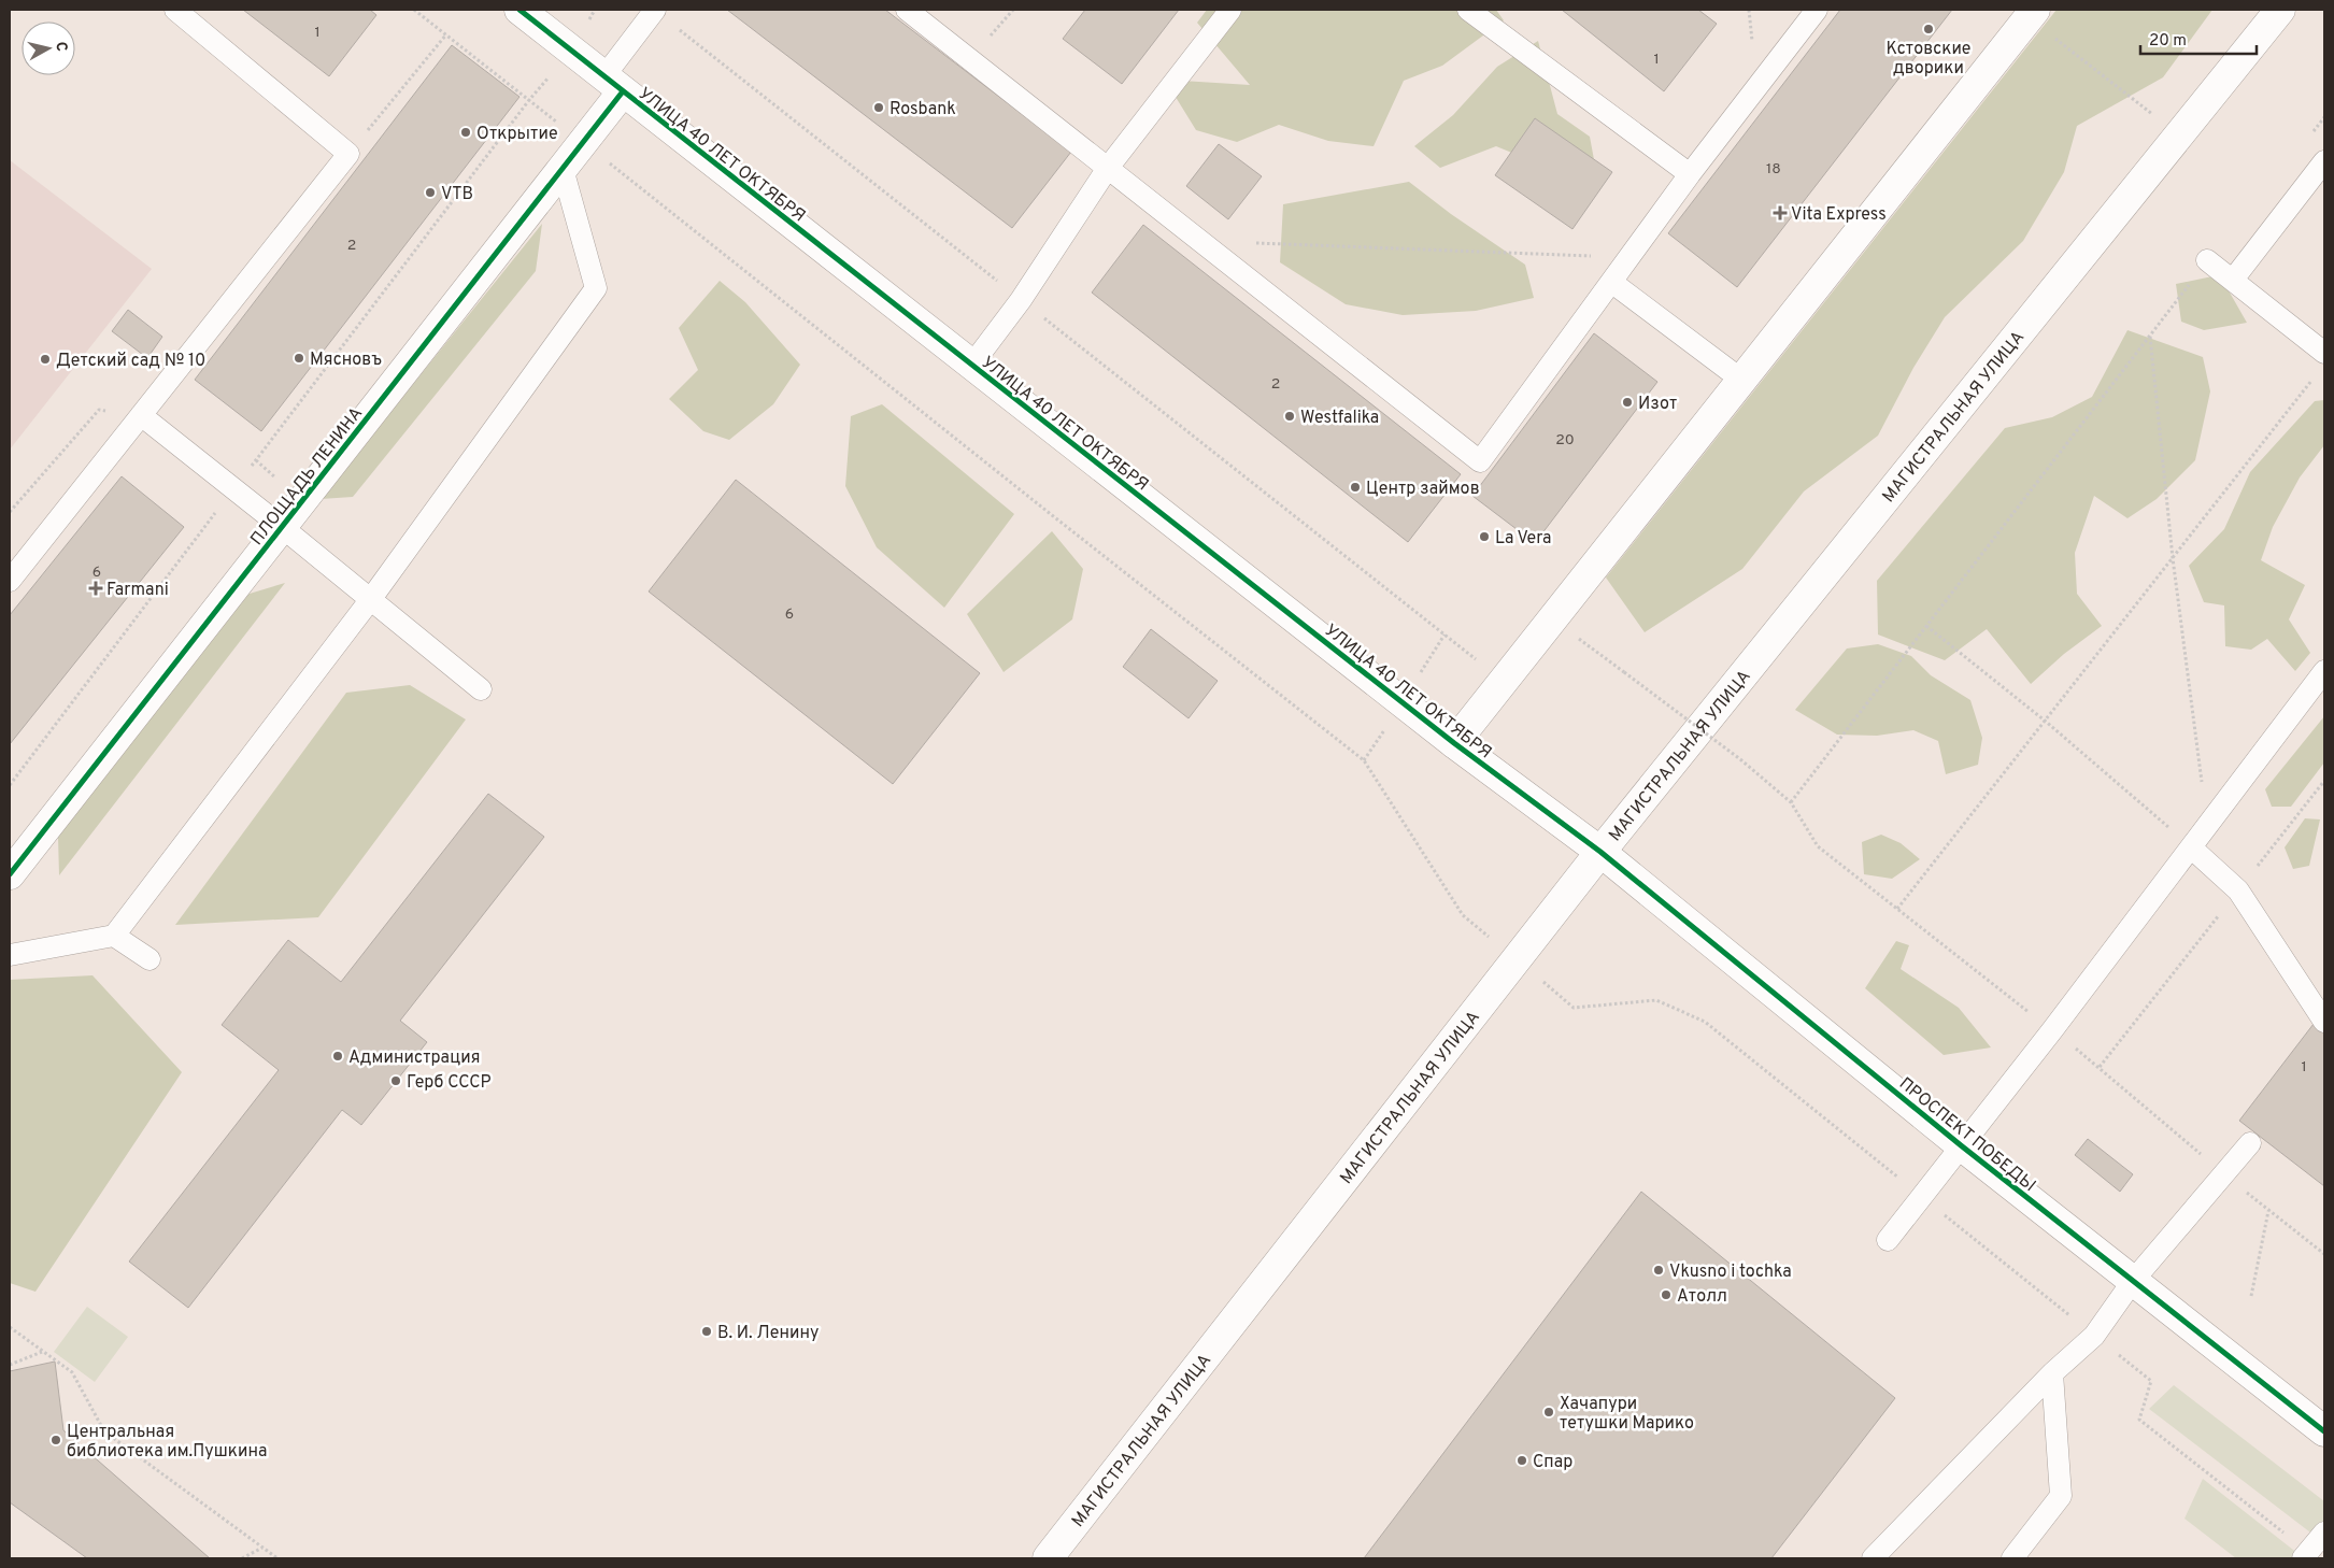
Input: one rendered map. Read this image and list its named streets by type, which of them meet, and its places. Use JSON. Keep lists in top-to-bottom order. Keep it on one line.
{"streets":{"street":["УЛИЦА 40 ЛЕТ ОКТЯБРЯ","МАГИСТРАЛЬНАЯ УЛИЦА","ПЛОЩАДЬ ЛЕНИНА","ПРОСПЕКТ ПОБЕДЫ"]},"crossings":[["УЛИЦА 40 ЛЕТ ОКТЯБРЯ","МАГИСТРАЛЬНАЯ УЛИЦА"],["УЛИЦА 40 ЛЕТ ОКТЯБРЯ","ПЛОЩАДЬ ЛЕНИНА"],["УЛИЦА 40 ЛЕТ ОКТЯБРЯ","ПРОСПЕКТ ПОБЕДЫ"],["МАГИСТРАЛЬНАЯ УЛИЦА","ПРОСПЕКТ ПОБЕДЫ"]],"places":{"other":["Кстовские дворики","Rosbank","Открытие","VTB","Мясновъ","Детский сад № 10","Изот","Westfalika","Центр займов","La Vera","Администрация","Герб СССР","Vkusno i tochka","Атолл","В. И. Ленину","Хачапури тетушки Марико","Центральная библиотека им.Пушкина","Спар"],"health":["Vita Express","Farmani"]},"house_numbers":["1","1","18","2","2","20","6","6","1"],"scale_bar":"20 m","north":"right"}
